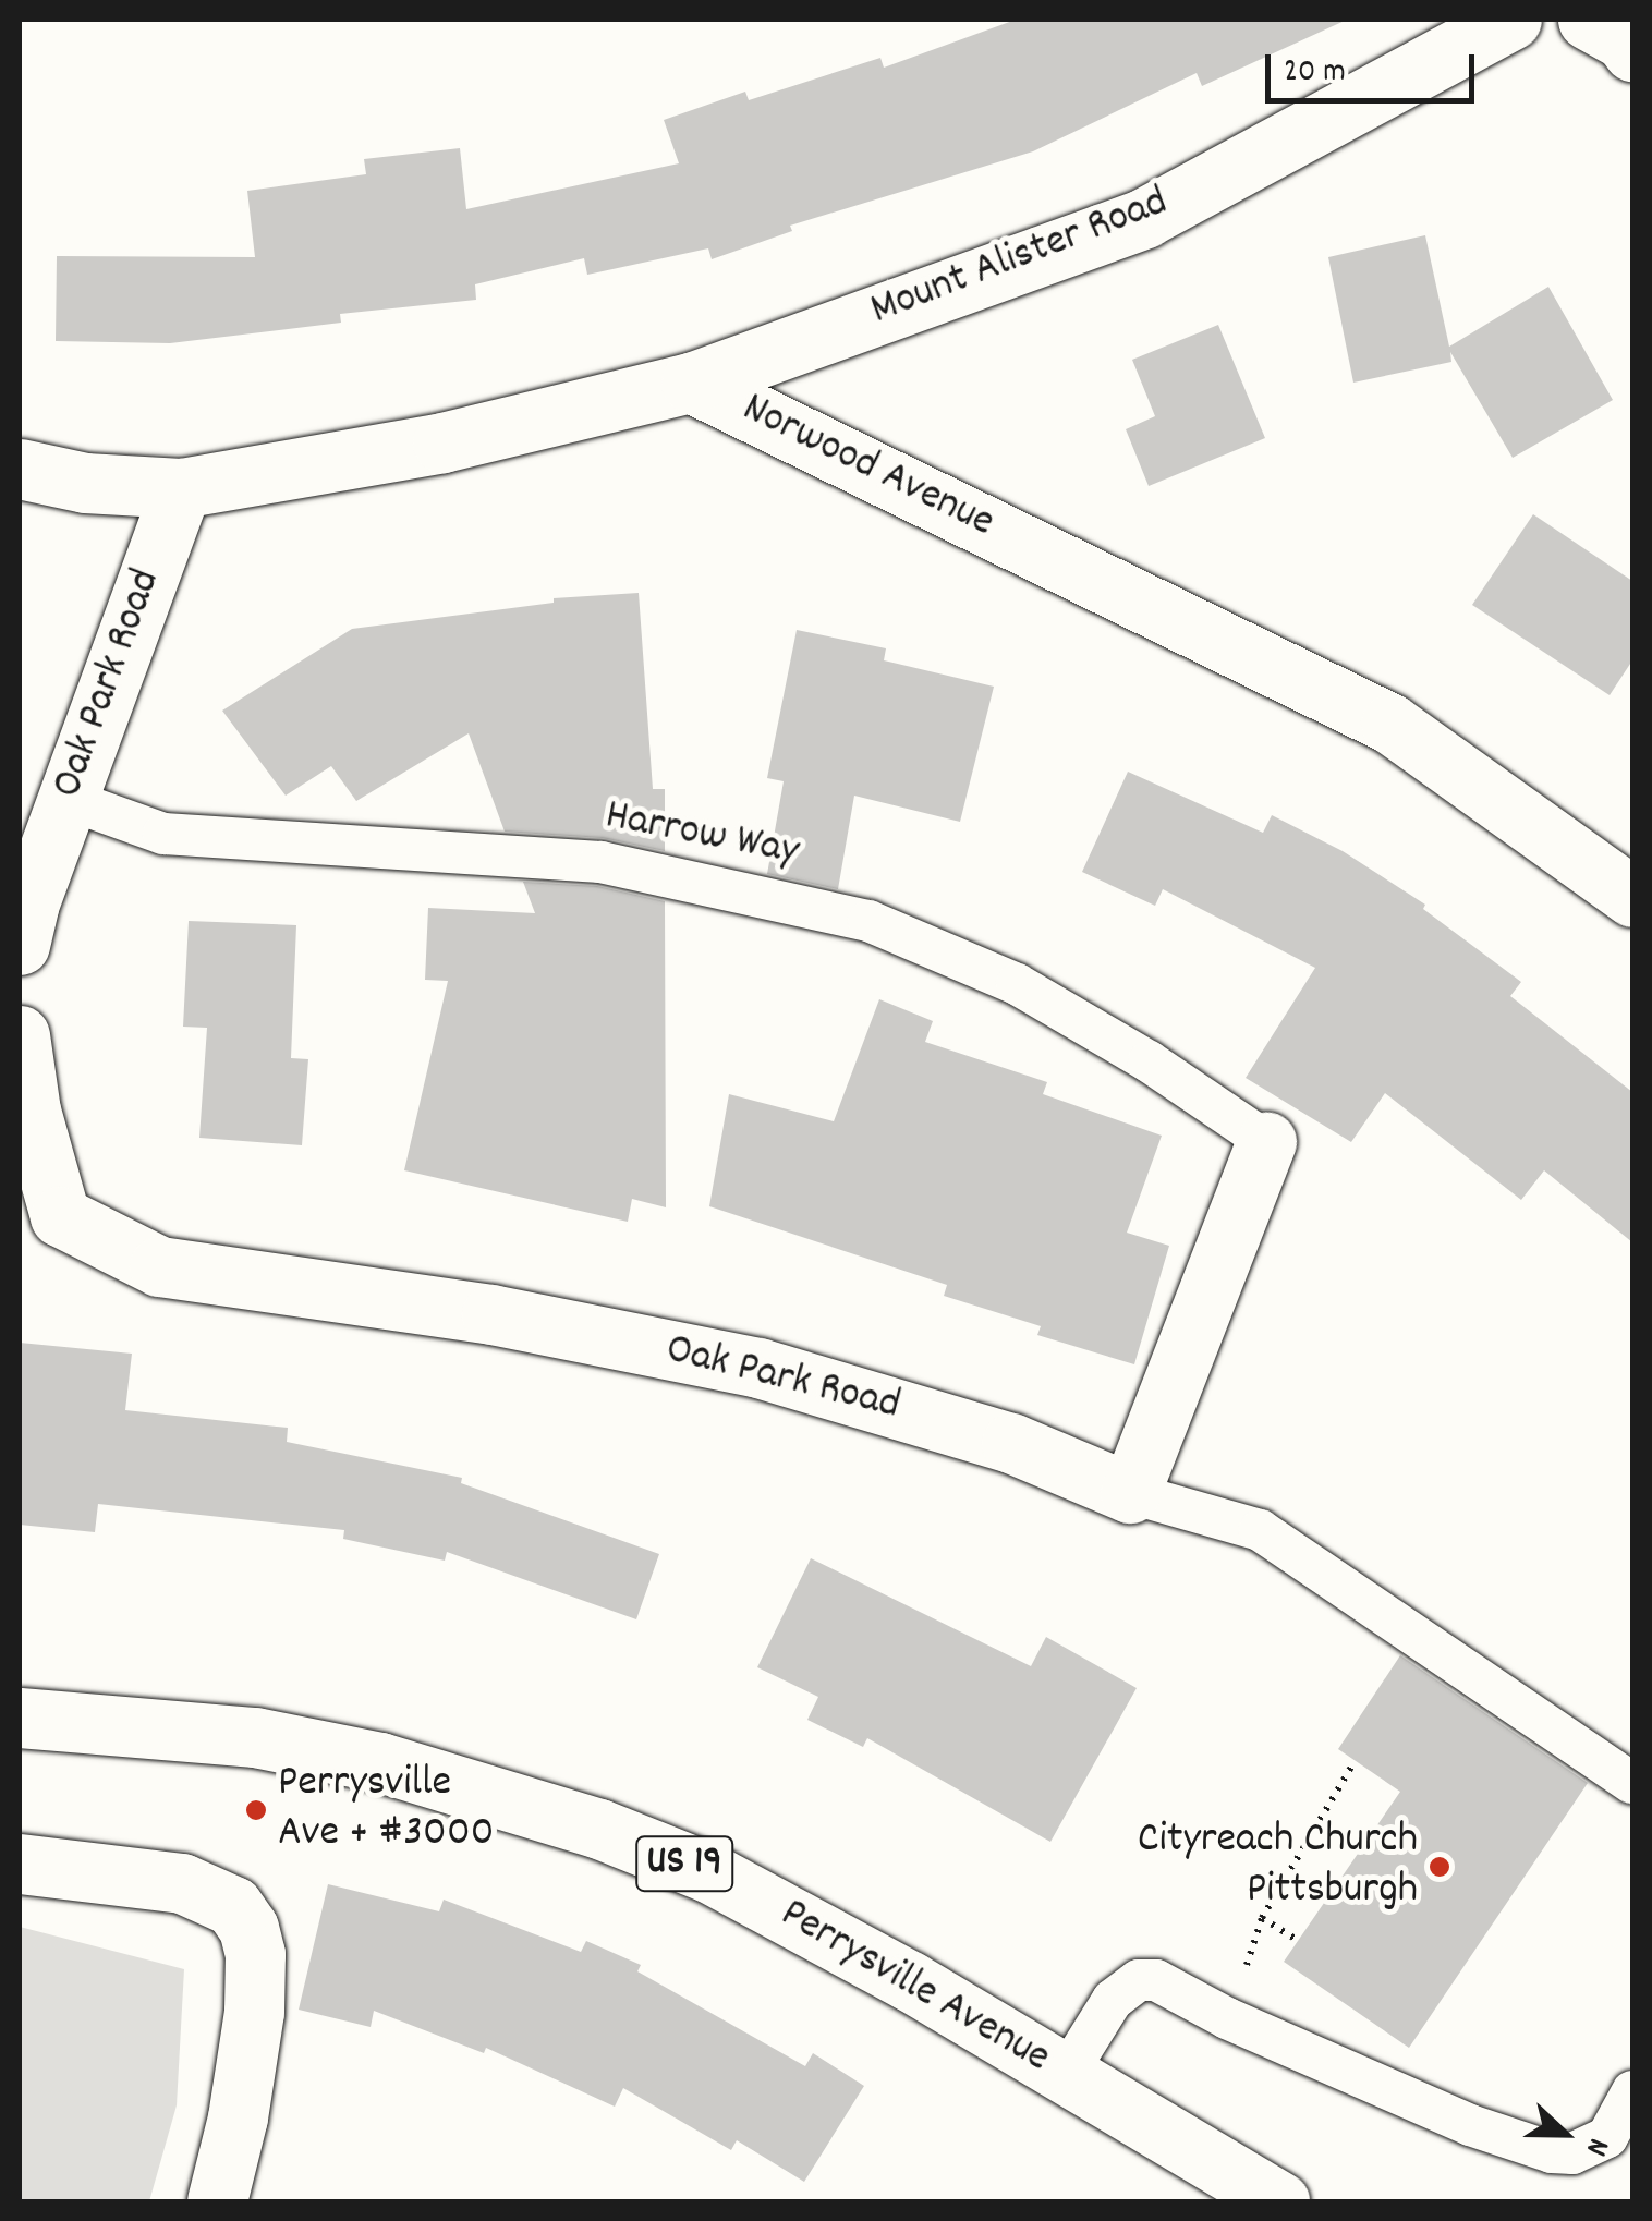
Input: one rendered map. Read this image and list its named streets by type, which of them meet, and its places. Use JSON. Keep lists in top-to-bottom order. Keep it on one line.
{"streets":{"street":["Mount Alister Road","Norwood Avenue","Oak Park Road","US 19","Perrysville Avenue"],"lane":["Harrow Way"]},"crossings":[["Mount Alister Road","Norwood Avenue"],["Norwood Avenue","Oak Park Road"],["Oak Park Road","Harrow Way"]],"places":["Perrysville Ave + #3000","Cityreach Church Pittsburgh"],"scale_bar":"20 m","north":"right"}
